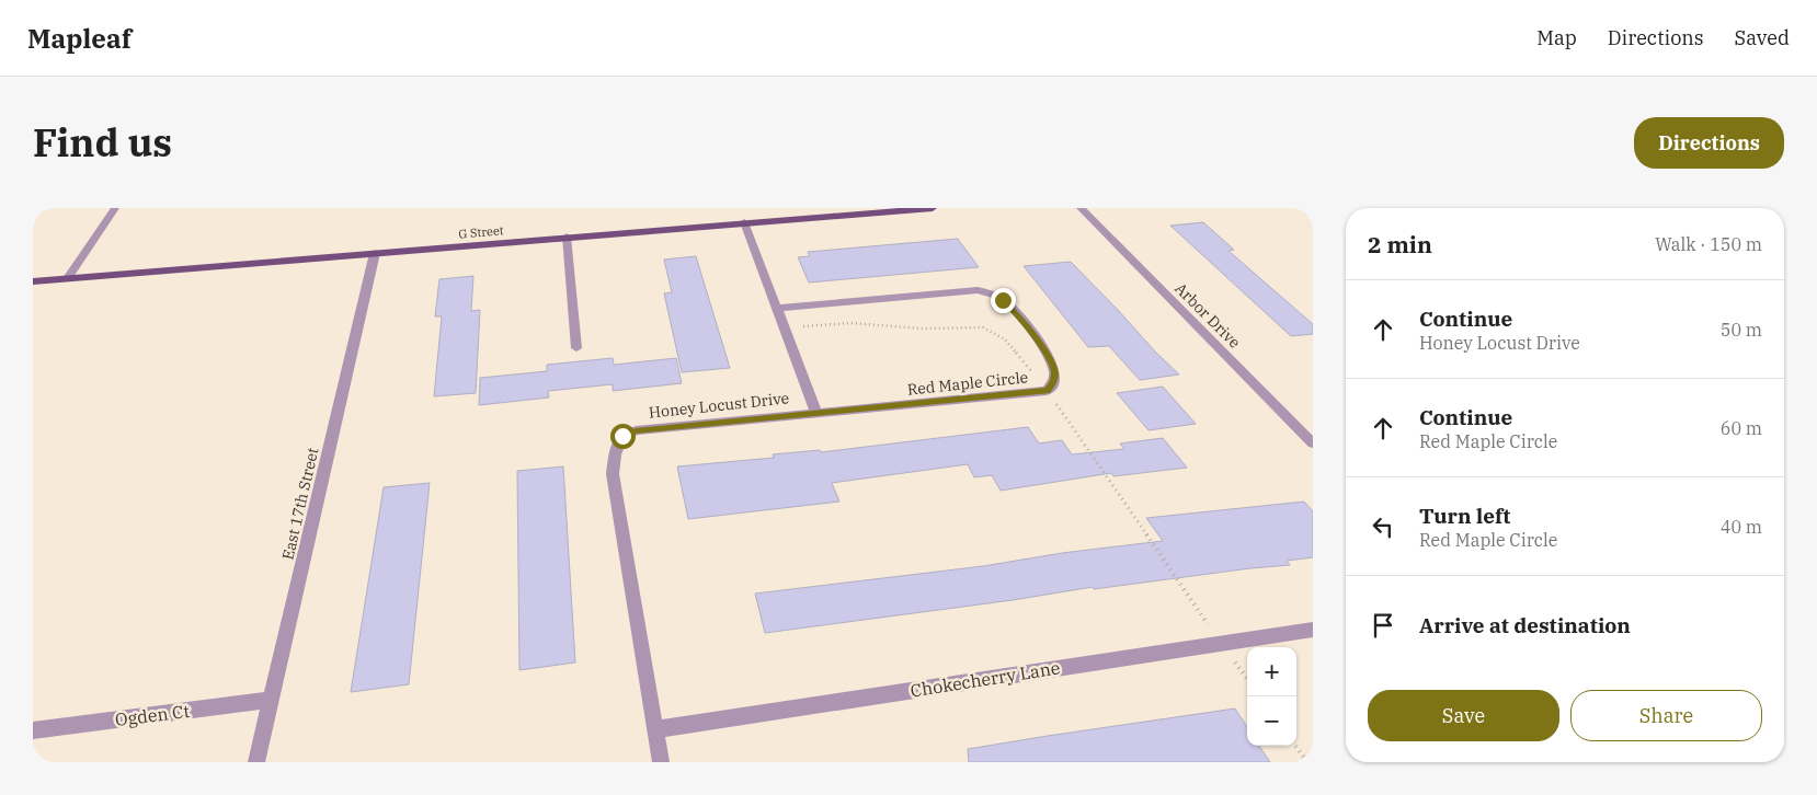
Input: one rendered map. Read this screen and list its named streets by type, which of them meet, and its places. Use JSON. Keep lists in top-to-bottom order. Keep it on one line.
{"streets":{"main road":["G Street"],"street":["Arbor Drive","Red Maple Circle","Honey Locust Drive","East 17th Street","Chokecherry Lane","Ogden Ct"]},"crossings":[["G Street","Honey Locust Drive"],["G Street","East 17th Street"],["Red Maple Circle","Honey Locust Drive"],["Honey Locust Drive","Chokecherry Lane"],["East 17th Street","Ogden Ct"]],"page":{"header":"Mapleaf","nav":["Map","Directions","Saved"],"title":"Find us","buttons":["Directions",["Save","Share"]],"heading":["2 min","Walk · 150 m"],"list":[["Continue","Honey Locust Drive","50 m"],["Continue","Red Maple Circle","60 m"],["Turn left","Red Maple Circle","40 m"],"Arrive at destination"],"map_buttons":["+","−"]}}
